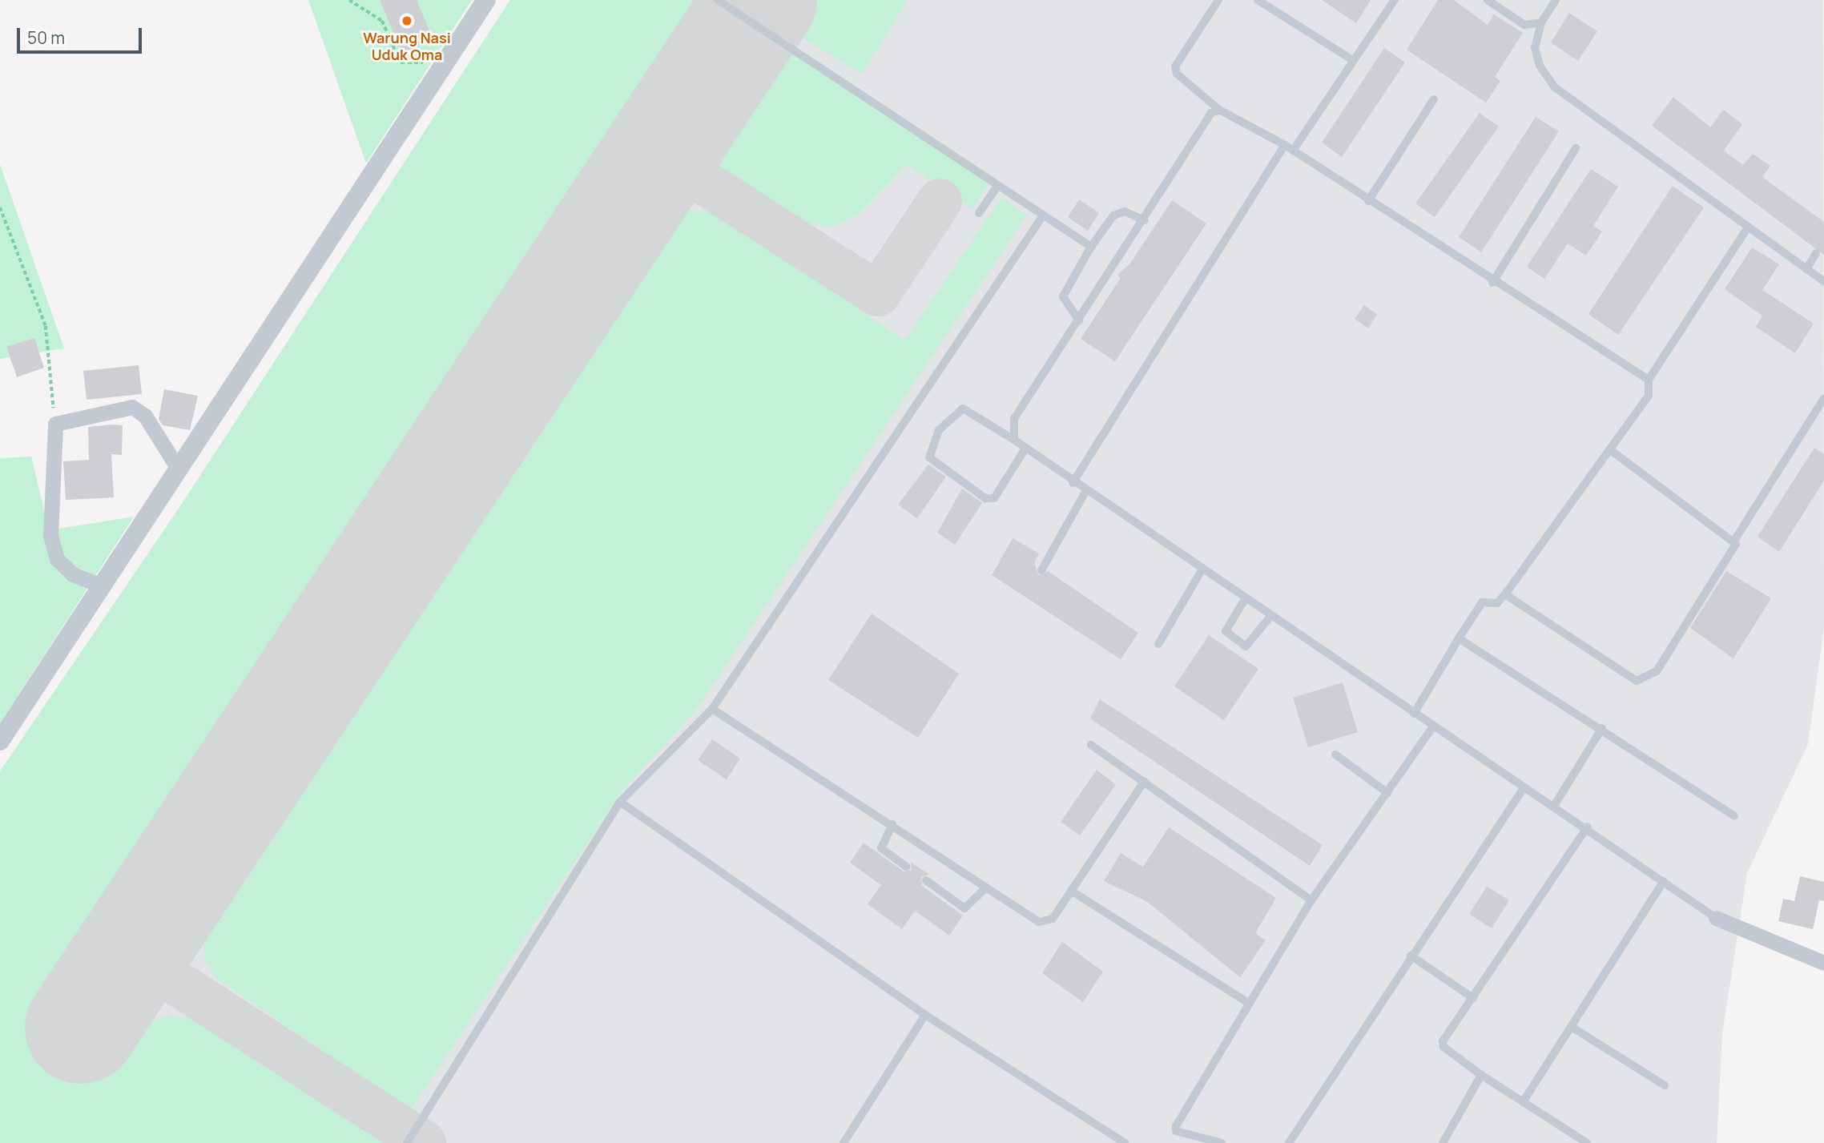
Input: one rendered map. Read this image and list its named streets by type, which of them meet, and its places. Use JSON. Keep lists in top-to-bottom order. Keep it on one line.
{"places":["Warung Nasi Uduk Oma"],"scale_bar":"50 m"}
